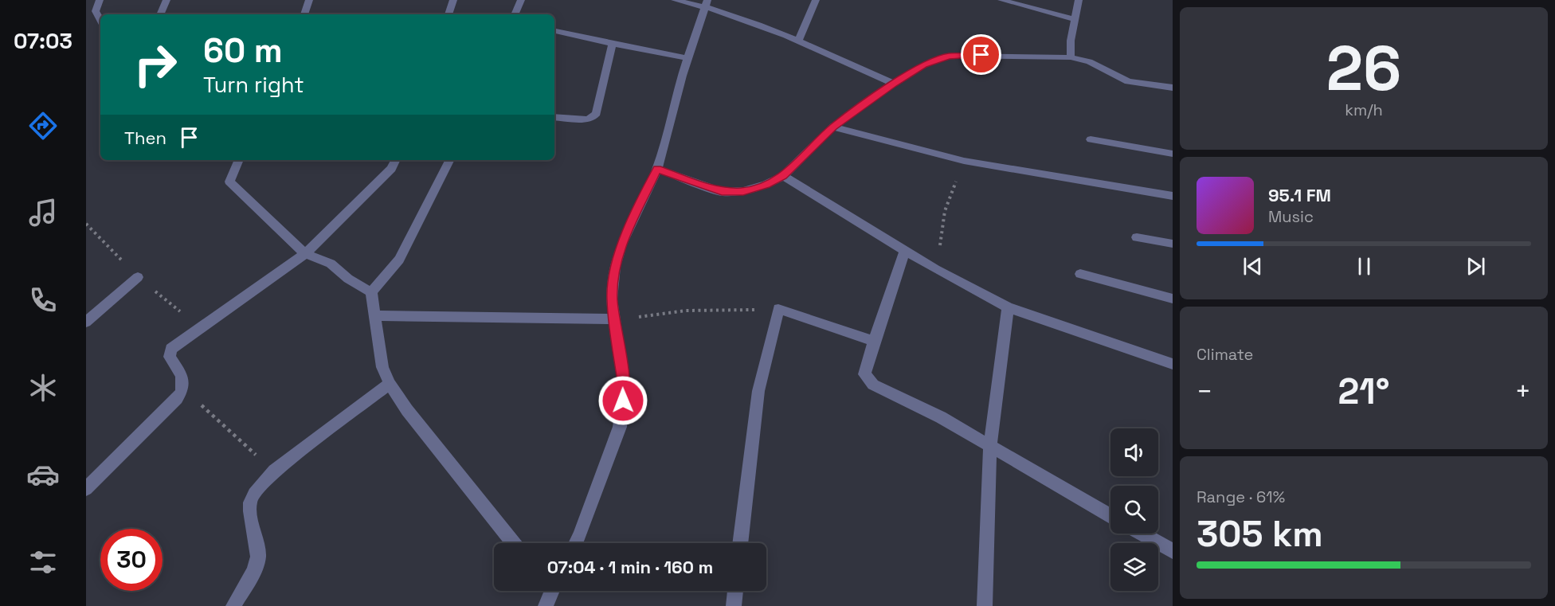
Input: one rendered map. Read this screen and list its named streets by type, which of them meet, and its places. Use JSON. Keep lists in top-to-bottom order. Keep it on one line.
{"page":{"tabs":"07:03","tile":[["26","km/h"],"Climate",["Range · 61%","305 km"]],"turn":["60 m","Turn right"],"then":"Then","song":["95.1 FM","Music"],"heat":["−","21°","+"],"limit":"30","trip":"07:04 · 1 min · 160 m"}}
